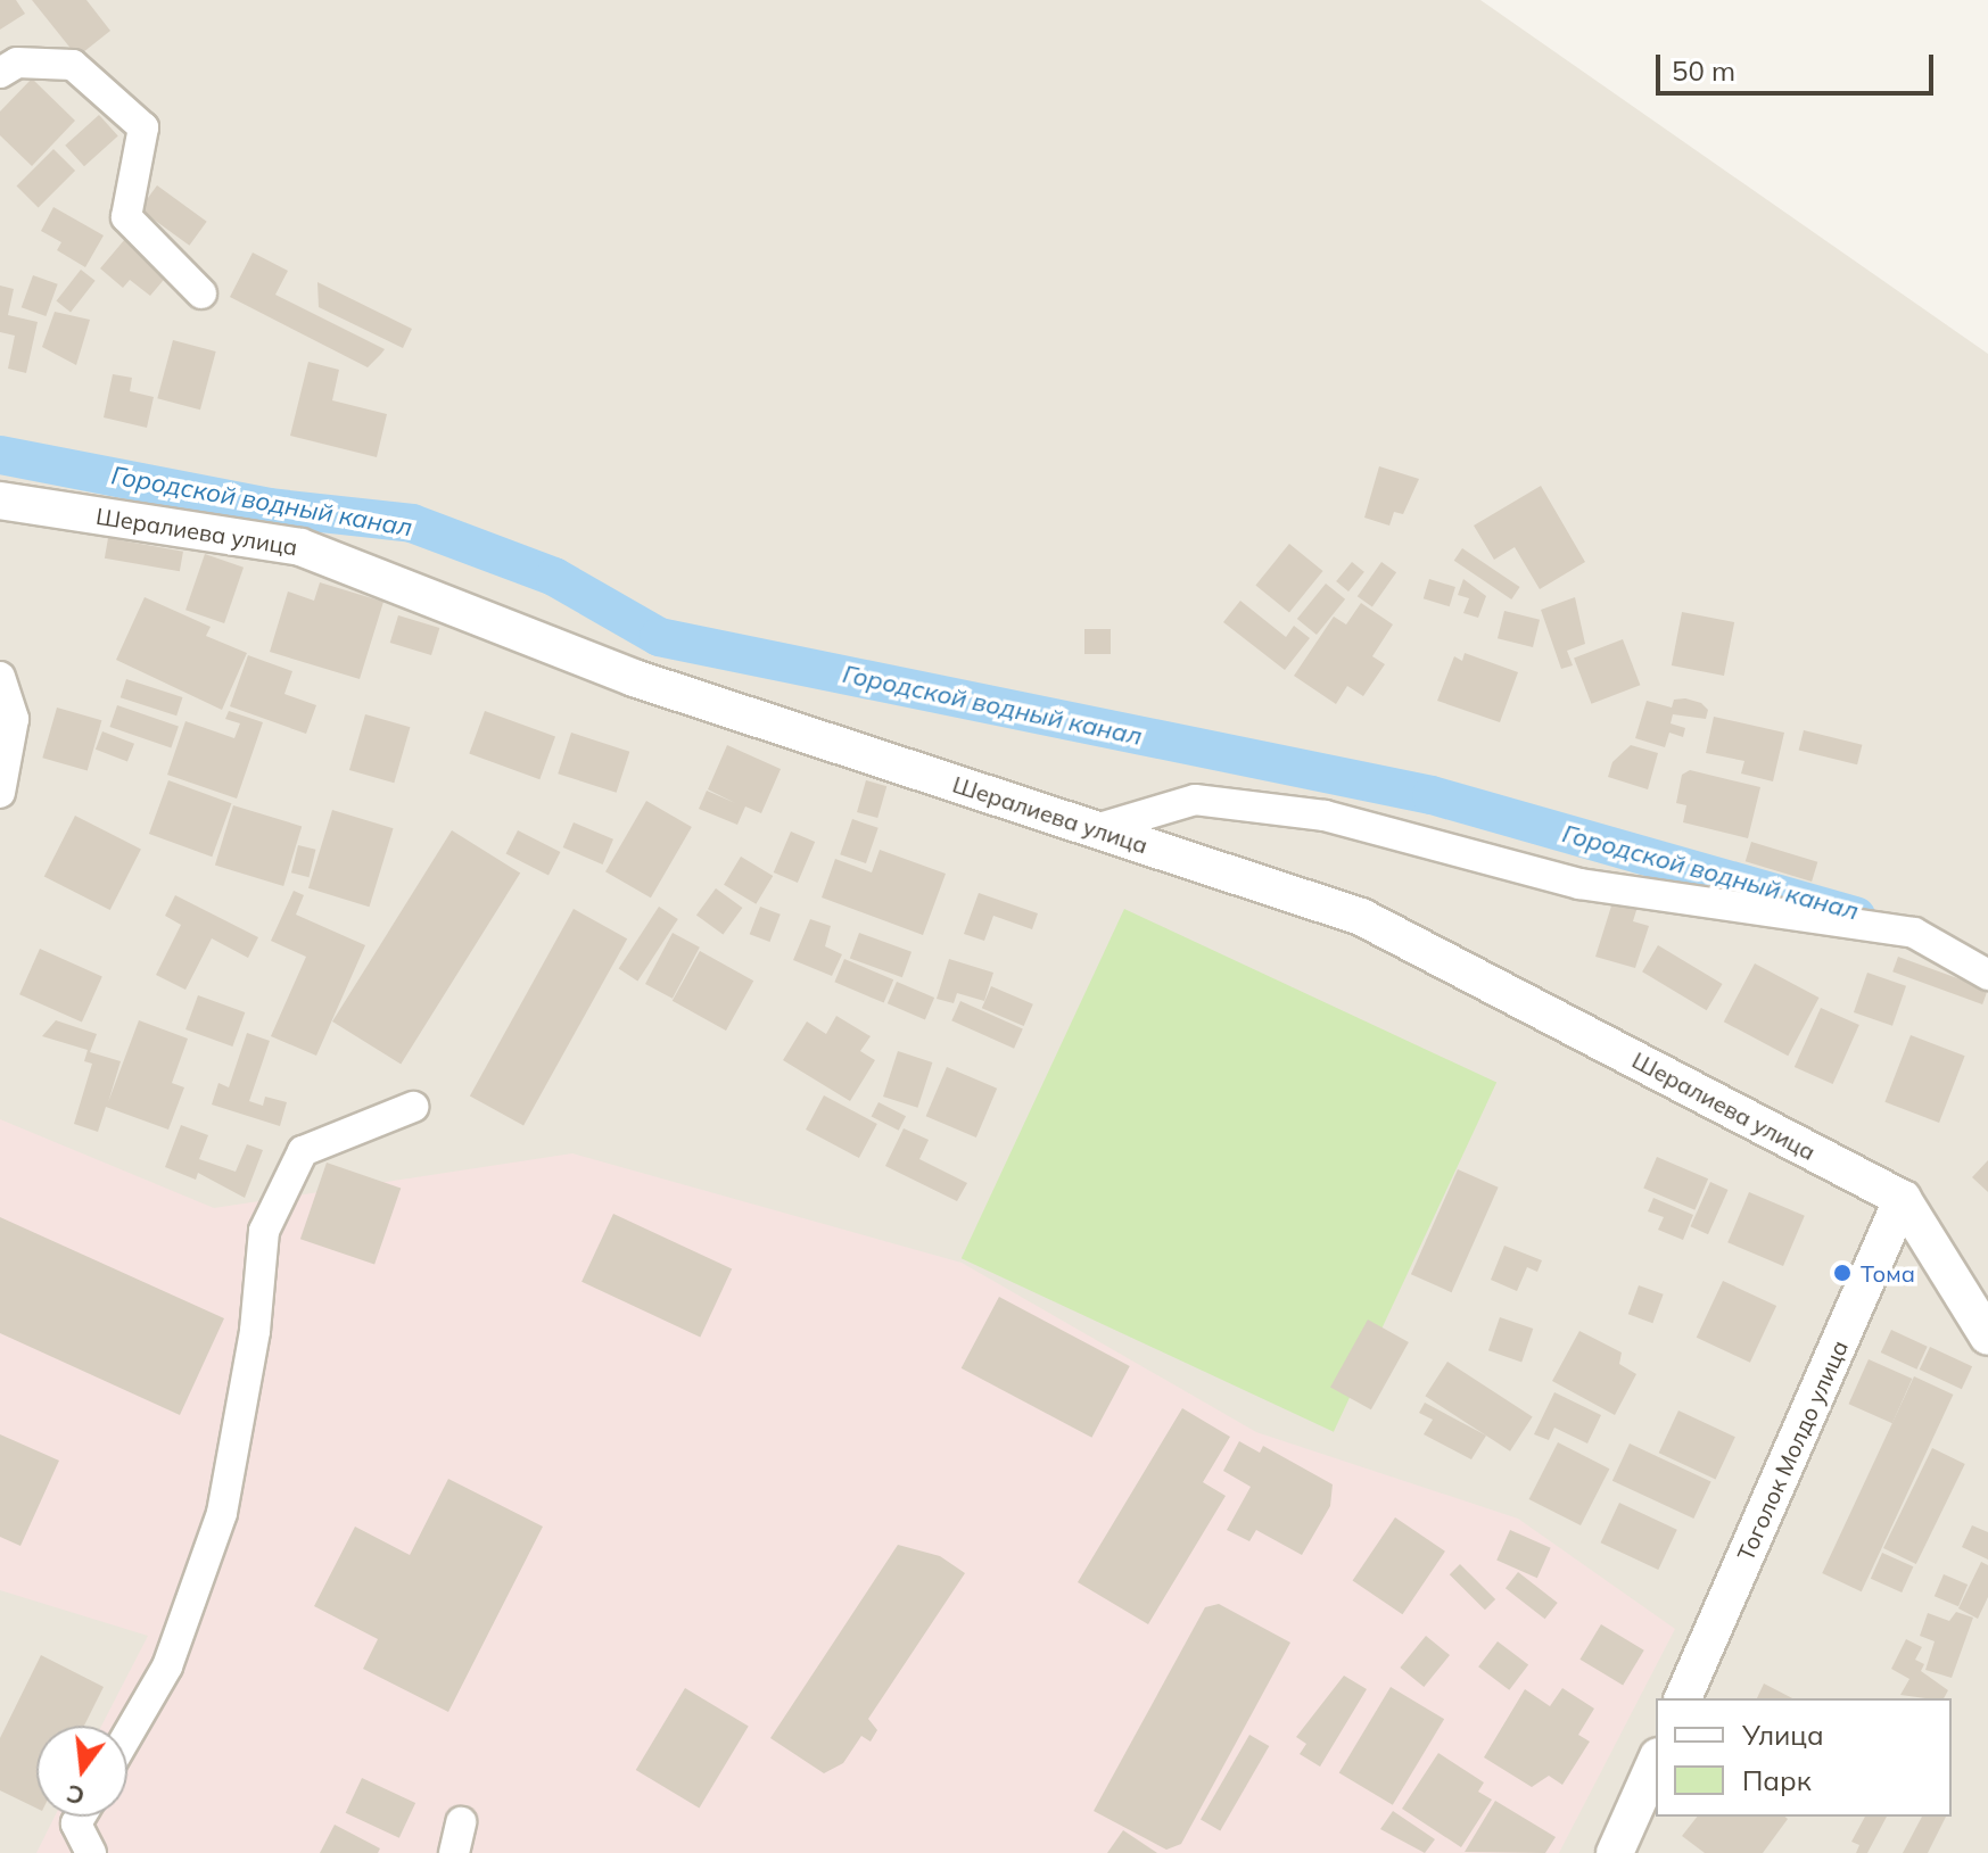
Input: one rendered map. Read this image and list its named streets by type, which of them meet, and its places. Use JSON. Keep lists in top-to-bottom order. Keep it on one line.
{"streets":{"street":["Шералиева улица","Тоголок Молдо улица"]},"crossings":[["Шералиева улица","Тоголок Молдо улица"]],"water":["Городской водный канал"],"places":["Тома"],"legend":["Улица","Парк"],"scale_bar":"50 m","north":"bottom"}
